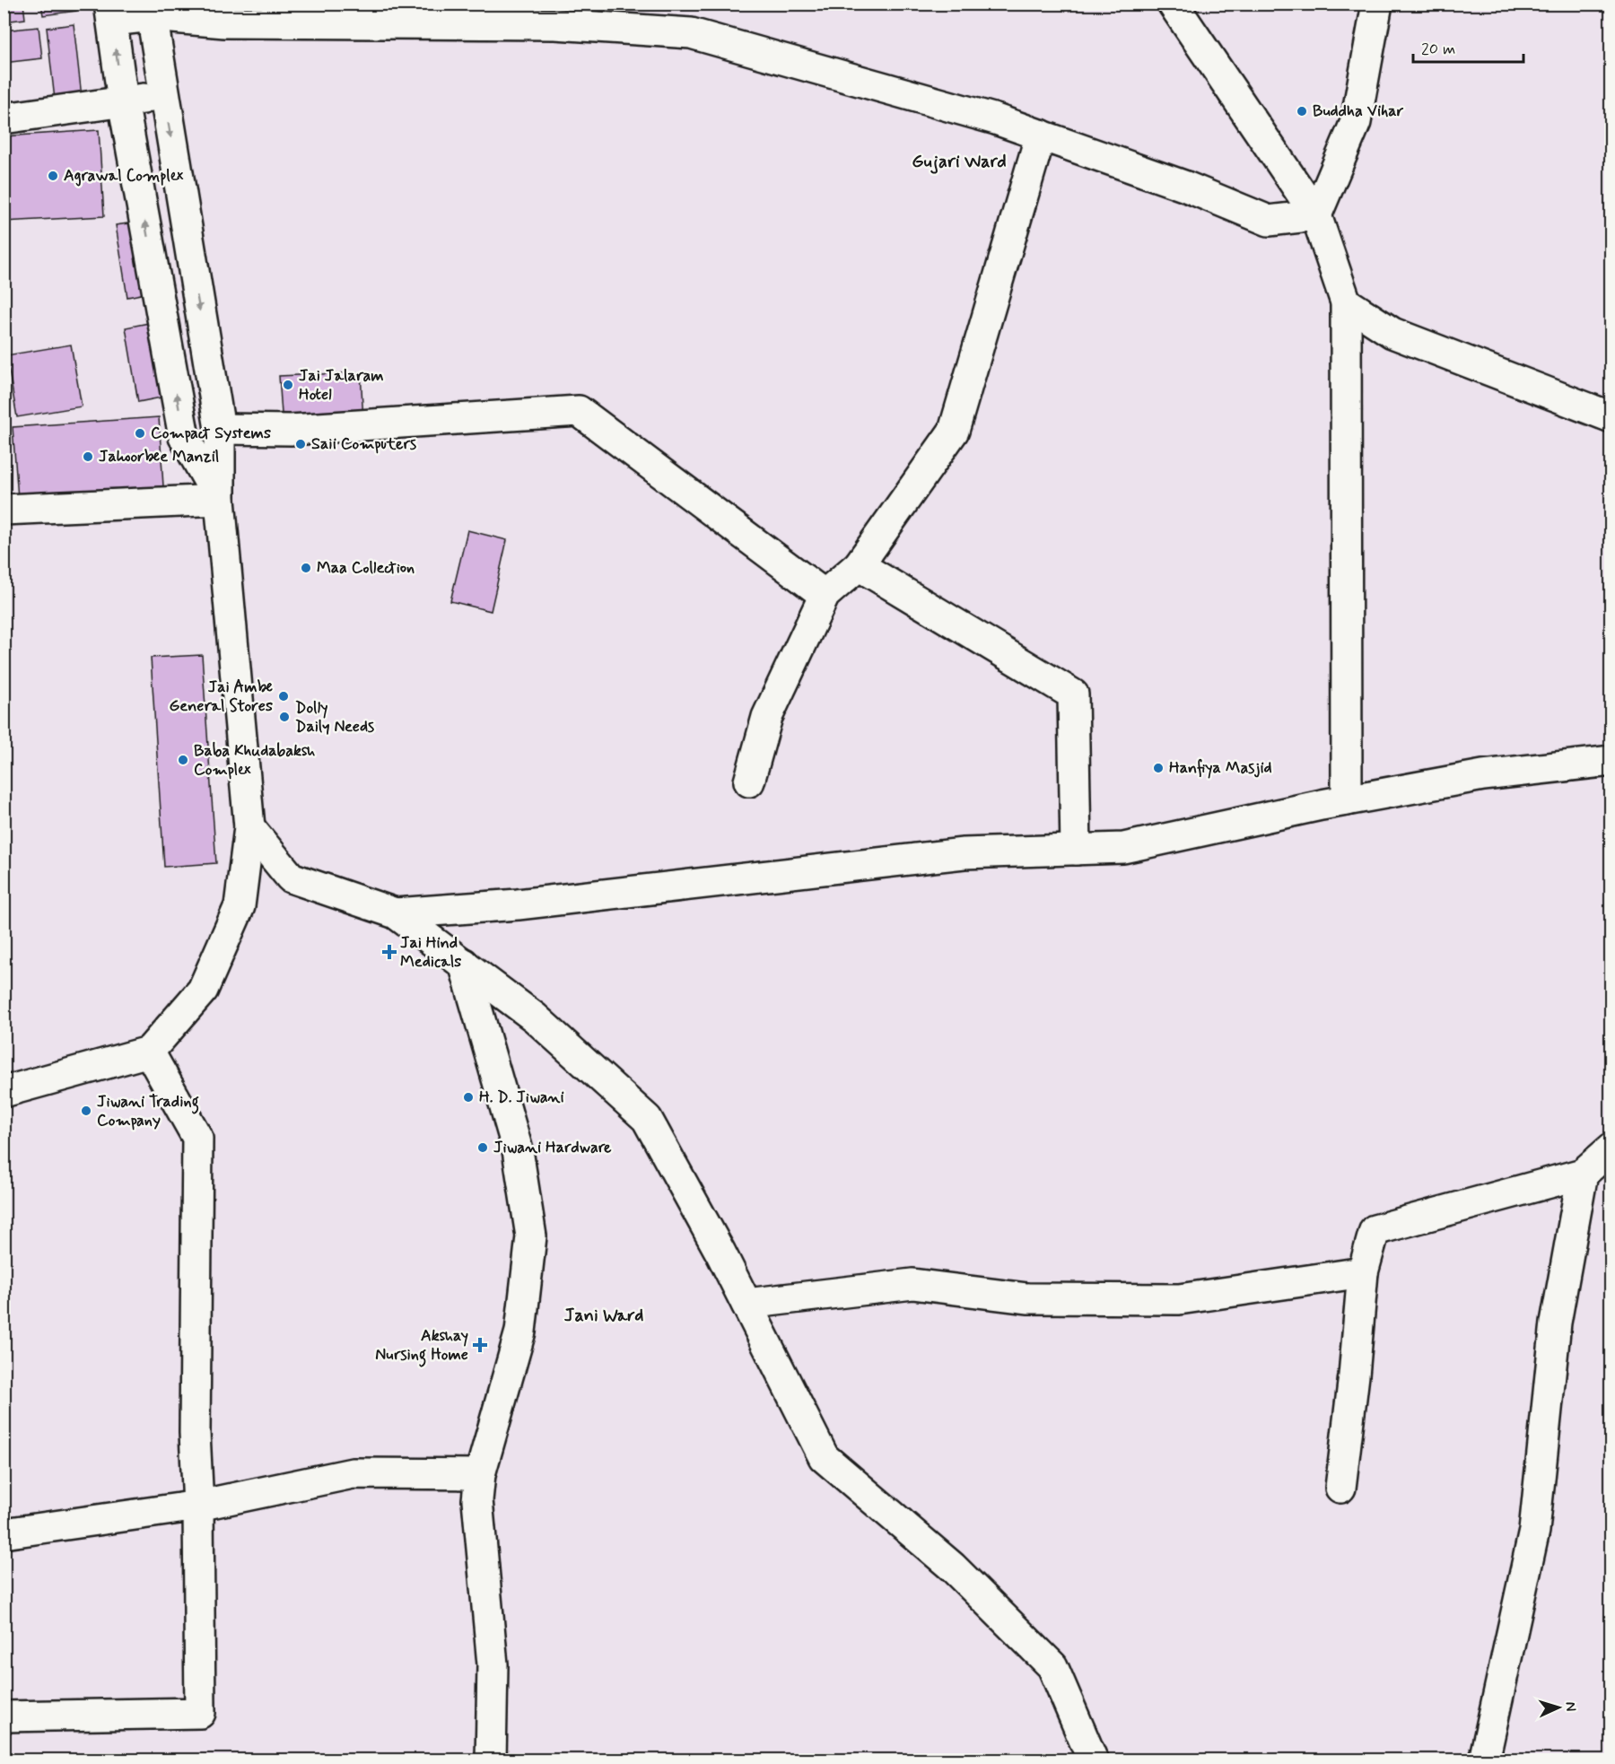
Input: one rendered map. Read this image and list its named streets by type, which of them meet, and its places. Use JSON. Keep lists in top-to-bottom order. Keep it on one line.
{"districts":["Gujari Ward","Jani Ward"],"places":{"other":["Buddha Vihar","Agrawal Complex","Jai Jalaram Hotel","Compact Systems","Saii Computers","Jahoorbee Manzil","Maa Collection","Jai Ambe General Stores","Dolly Daily Needs","Baba Khudabaksh Complex","Hanfiya Masjid","H. D. Jiwani","Jiwani Trading Company","Jiwani Hardware"],"health":["Jai Hind Medicals","Akshay Nursing Home"]},"scale_bar":"20 m","north":"right"}
